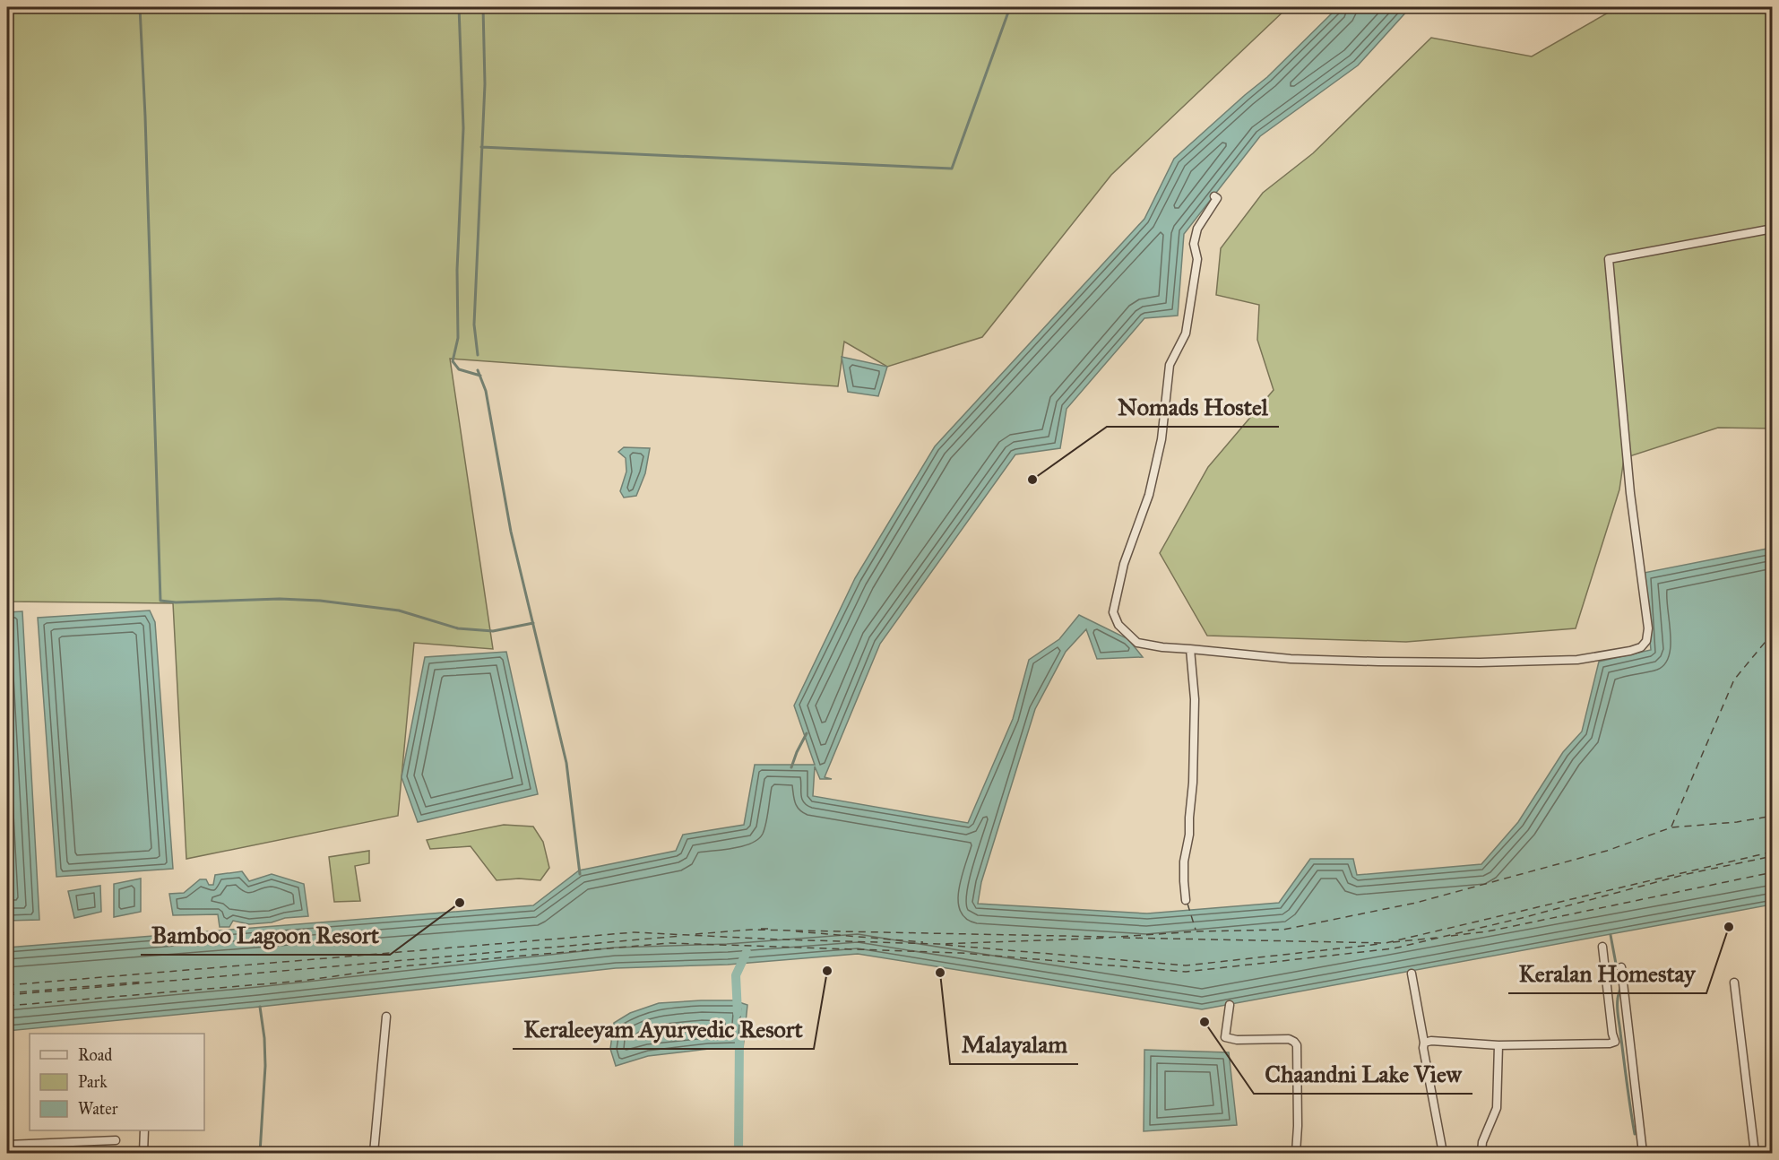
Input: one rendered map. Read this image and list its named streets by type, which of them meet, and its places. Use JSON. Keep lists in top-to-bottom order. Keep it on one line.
{"places":["Nomads Hostel","Bamboo Lagoon Resort","Keralan Homestay","Keraleeyam Ayurvedic Resort","Malayalam","Chaandni Lake View"],"legend":["Road","Park","Water"]}
